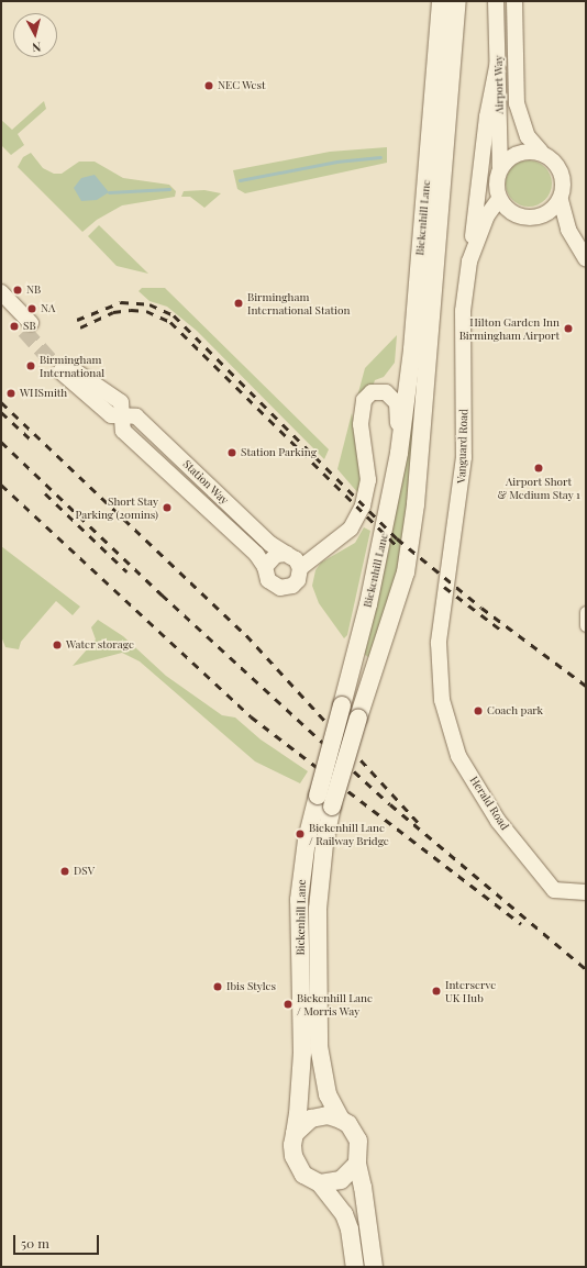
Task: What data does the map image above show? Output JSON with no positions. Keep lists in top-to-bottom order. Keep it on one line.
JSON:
{"streets":{"main road":["Bickenhill Lane"],"street":["Airport Way","Vanguard Road","Station Way","Herald Road"]},"crossings":[["Airport Way","Vanguard Road"],["Vanguard Road","Herald Road"]],"places":["NEC West","NB","Birmingham International Station","NA","SB","Hilton Garden Inn Birmingham Airport","Birmingham International","WHSmith","Station Parking","Airport Short & Medium Stay 1","Short Stay Parking (20mins)","Water storage","Coach park","Bickenhill Lane / Railway Bridge","DSV","Ibis Styles","Interserve UK Hub","Bickenhill Lane / Morris Way"],"scale_bar":"50 m","north":"bottom"}
